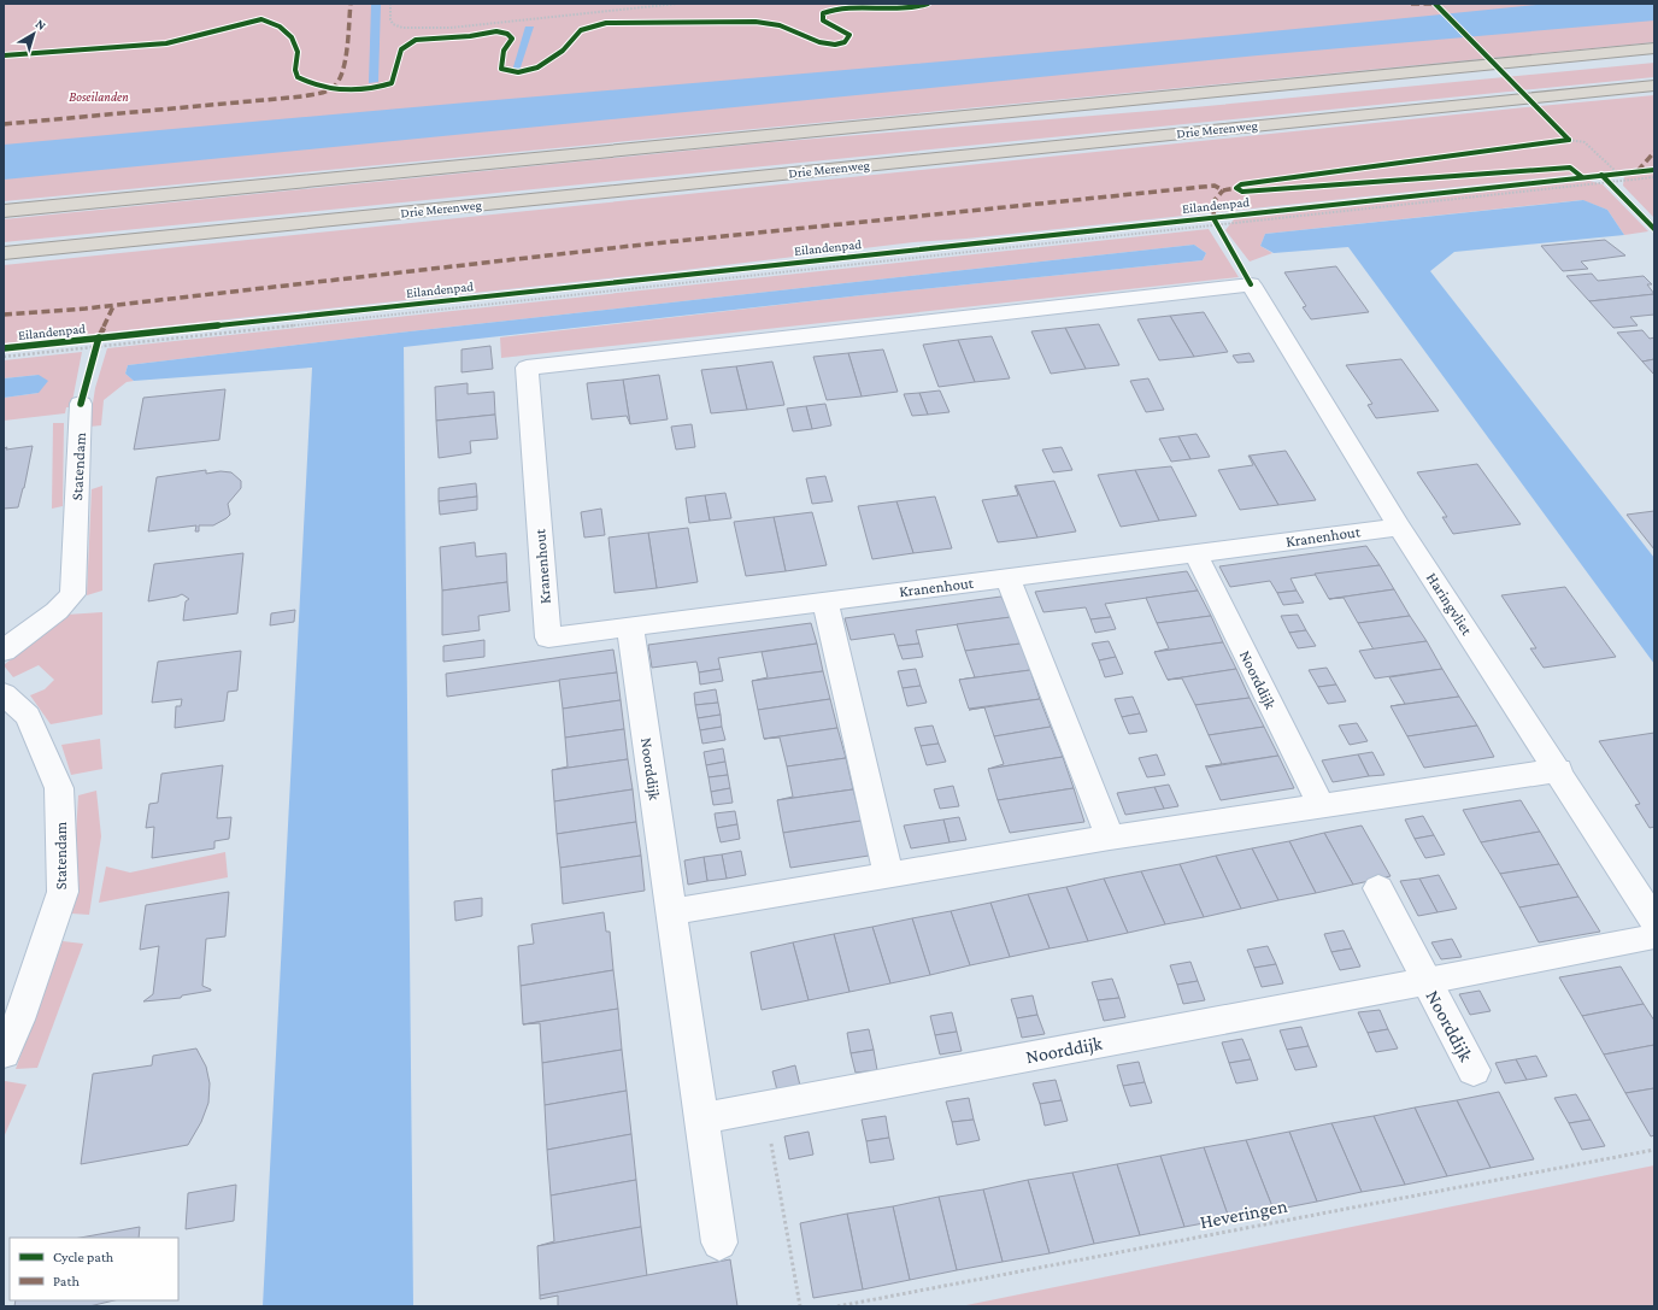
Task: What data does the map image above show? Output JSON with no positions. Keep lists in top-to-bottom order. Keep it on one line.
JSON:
{"streets":{"highway":["Drie Merenweg"],"street":["Statendam","Kranenhout","Haringvliet","Noorddijk"],"path":["Heveringen"],"cycle path":["Eilandenpad"]},"crossings":[["Kranenhout","Haringvliet"],["Kranenhout","Noorddijk"]],"parks":["Boseilanden"],"legend":["Cycle path","Path"],"north":"top right"}
